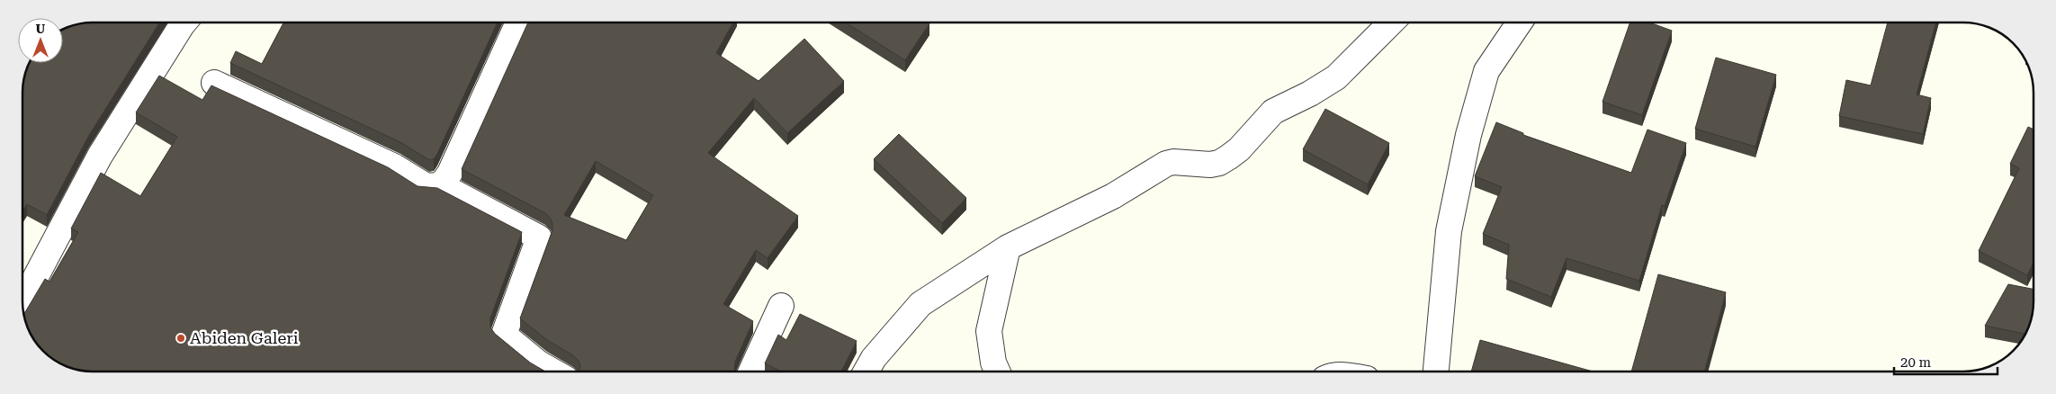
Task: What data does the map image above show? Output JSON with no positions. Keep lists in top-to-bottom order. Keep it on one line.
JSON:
{"places":["Abiden Galeri"],"scale_bar":"20 m","north":"top"}
